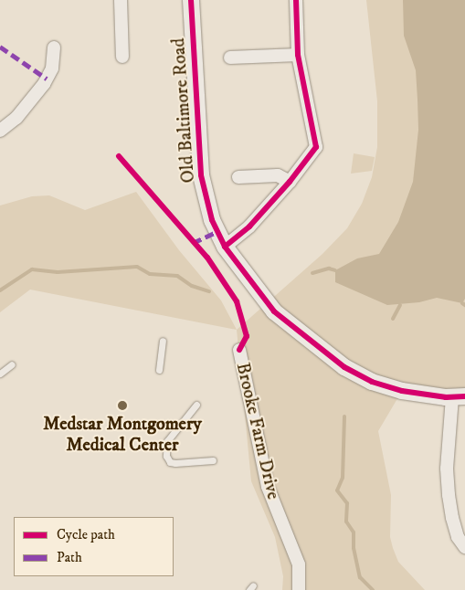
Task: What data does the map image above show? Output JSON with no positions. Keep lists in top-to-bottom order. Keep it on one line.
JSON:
{"streets":{"street":["Old Baltimore Road","Brooke Farm Drive"]},"places":["Medstar Montgomery Medical Center"],"legend":["Cycle path","Path"]}
